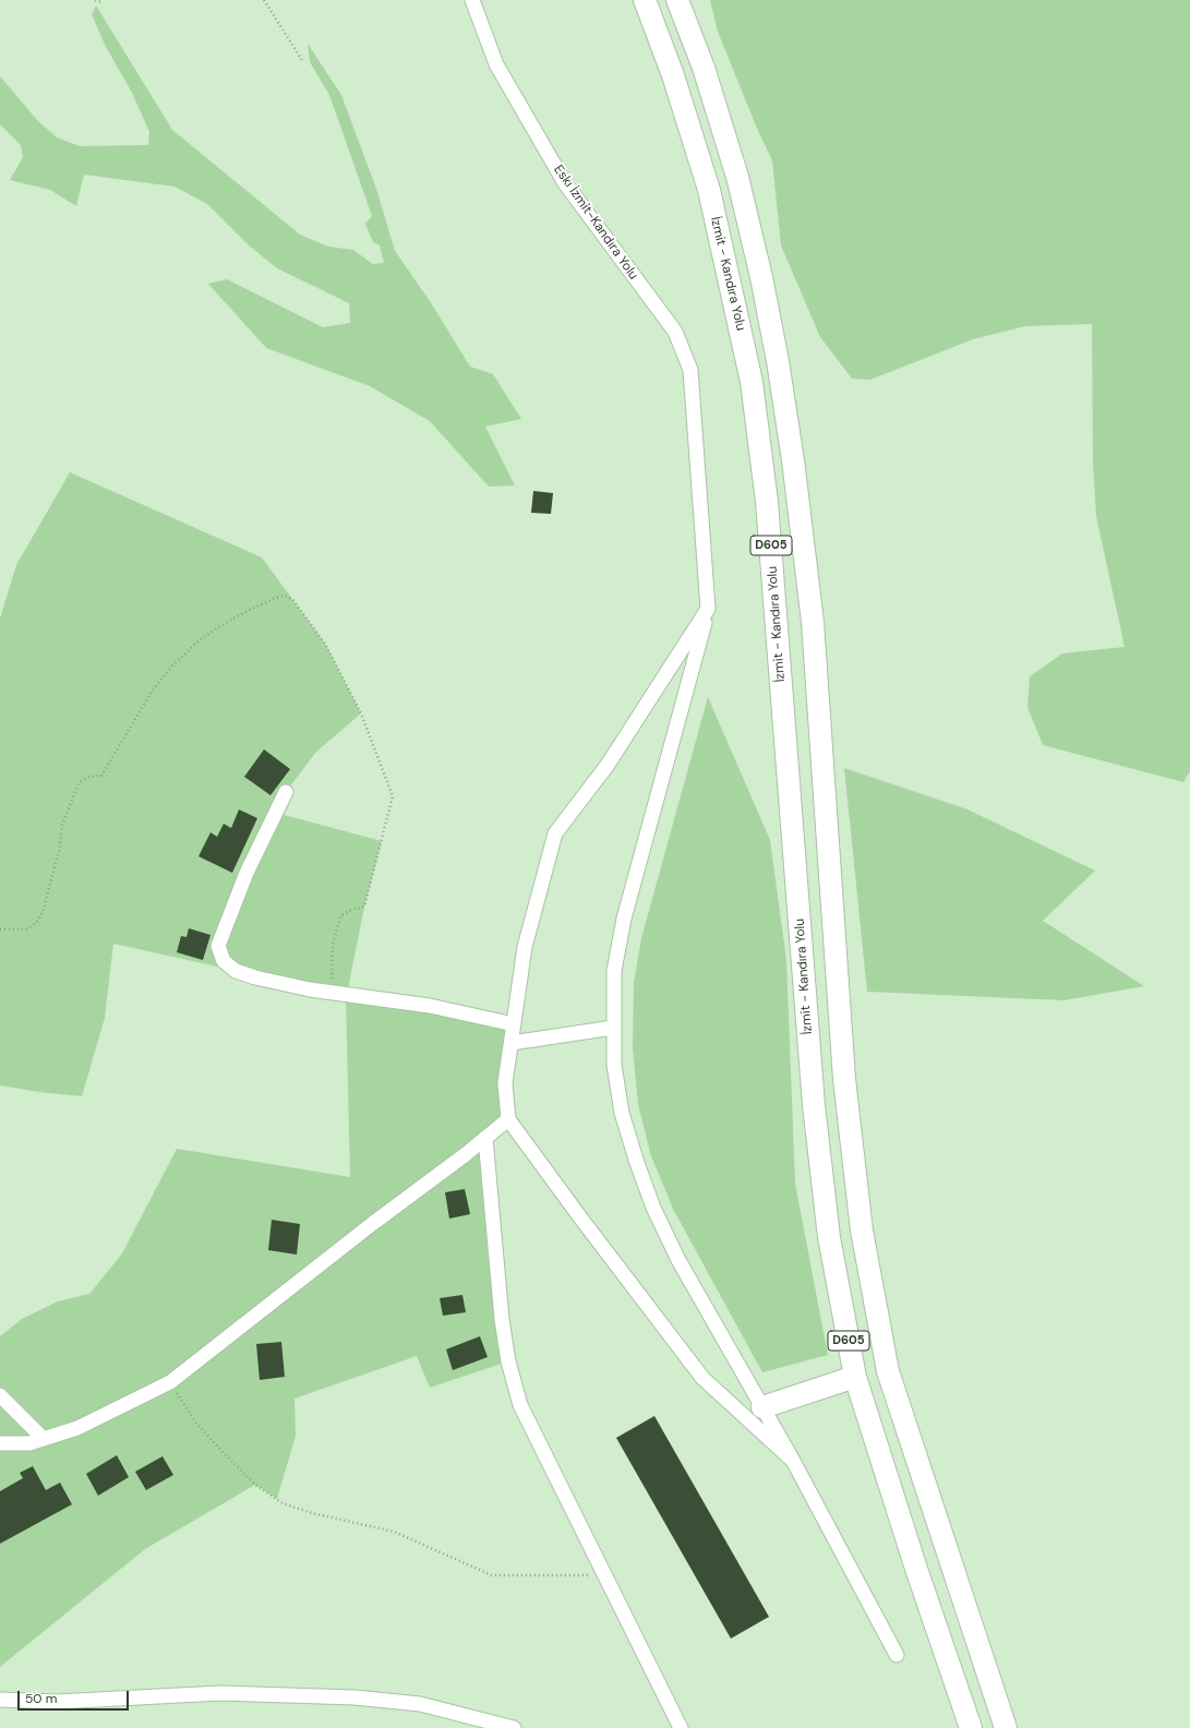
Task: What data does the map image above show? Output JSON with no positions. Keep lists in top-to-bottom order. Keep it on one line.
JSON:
{"streets":{"highway":["İzmit - Kandıra Yolu","D605"],"street":["Eskı İzmit-Kandıra Yolu"]},"crossings":[["İzmit - Kandıra Yolu","D605"]],"scale_bar":"50 m"}
